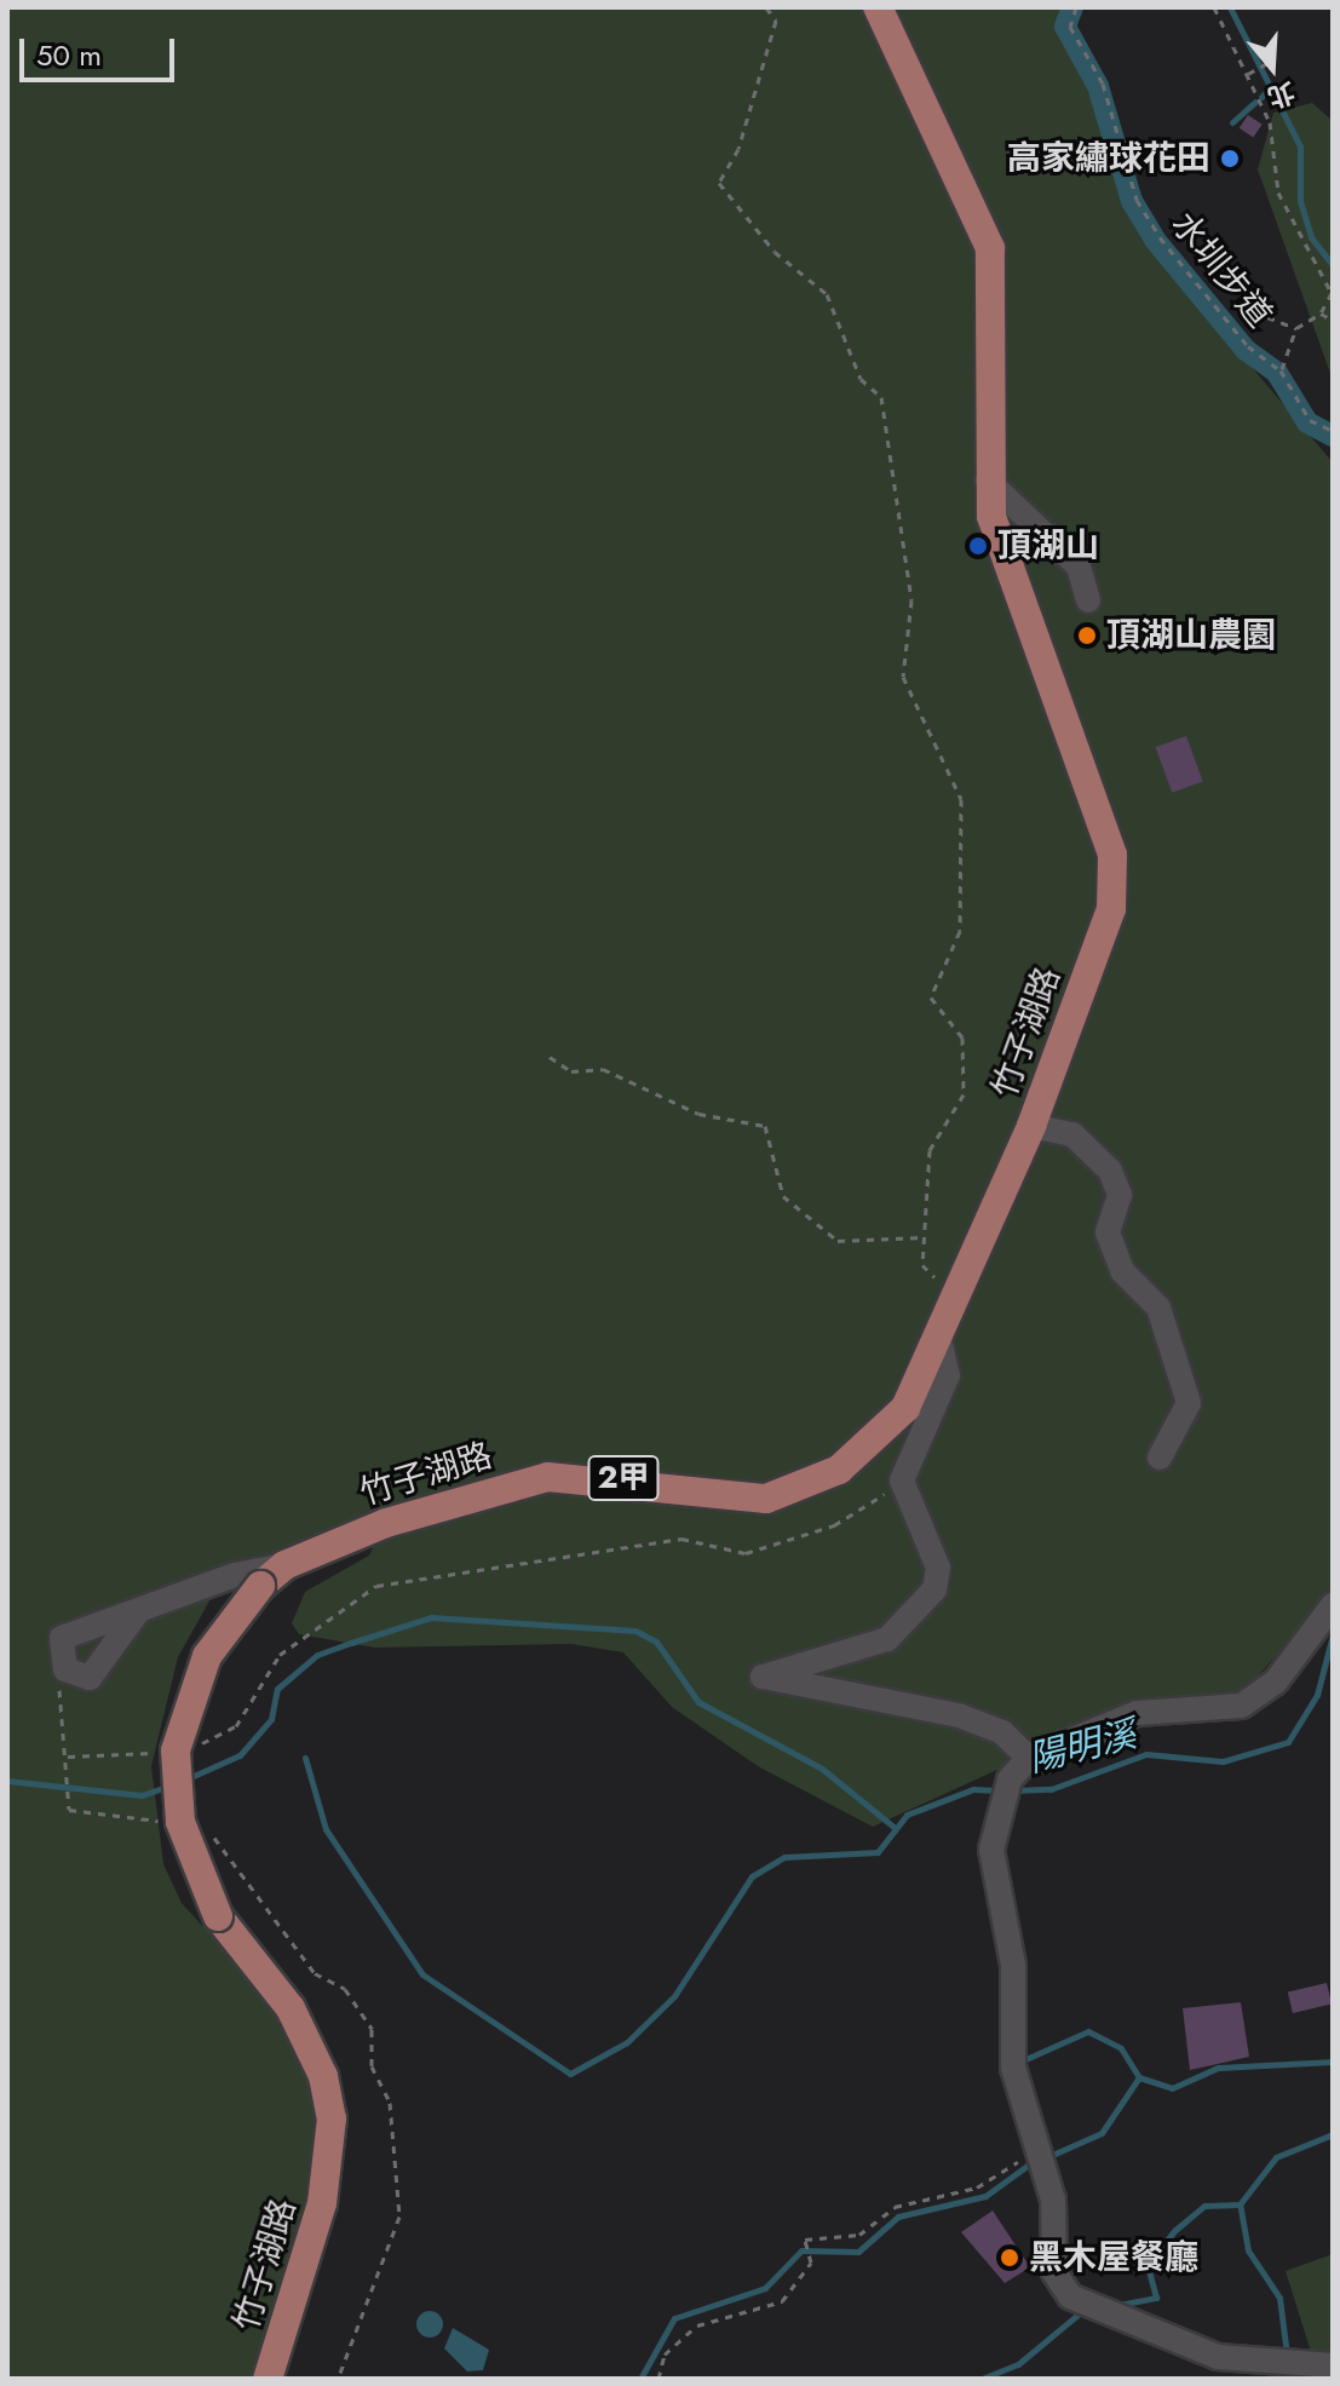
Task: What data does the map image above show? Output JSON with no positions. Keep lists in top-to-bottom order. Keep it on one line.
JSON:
{"streets":{"main road":["竹子湖路","2甲"],"path":["水圳步道"]},"water":["陽明溪"],"places":["高家繡球花田","頂湖山","頂湖山農園","黑木屋餐廳"],"scale_bar":"50 m","north":"bottom"}
